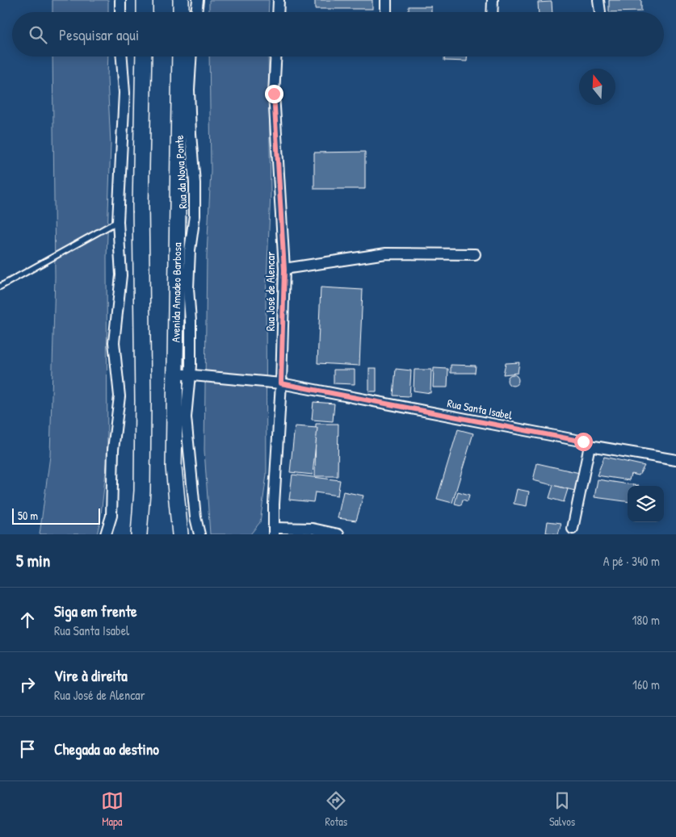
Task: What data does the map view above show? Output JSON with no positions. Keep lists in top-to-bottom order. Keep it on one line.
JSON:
{"streets":{"main road":["Avenida Amadeo Barbosa"],"street":["Rua da Nova Ponte","Rua José de Alencar","Rua Santa Isabel"]},"crossings":[["Rua da Nova Ponte","Avenida Amadeo Barbosa"],["Rua da Nova Ponte","Rua Santa Isabel"],["Rua José de Alencar","Rua Santa Isabel"],["Avenida Amadeo Barbosa","Rua Santa Isabel"]],"scale_bar":"50 m","north":"top","page":{"search":"Pesquisar aqui","scale":"50 m","heading":["5 min","A pé · 340 m"],"list":[["Siga em frente","Rua Santa Isabel","180 m"],["Vire à direita","Rua José de Alencar","160 m"],"Chegada ao destino"],"nav":["Mapa","Rotas","Salvos"]}}
